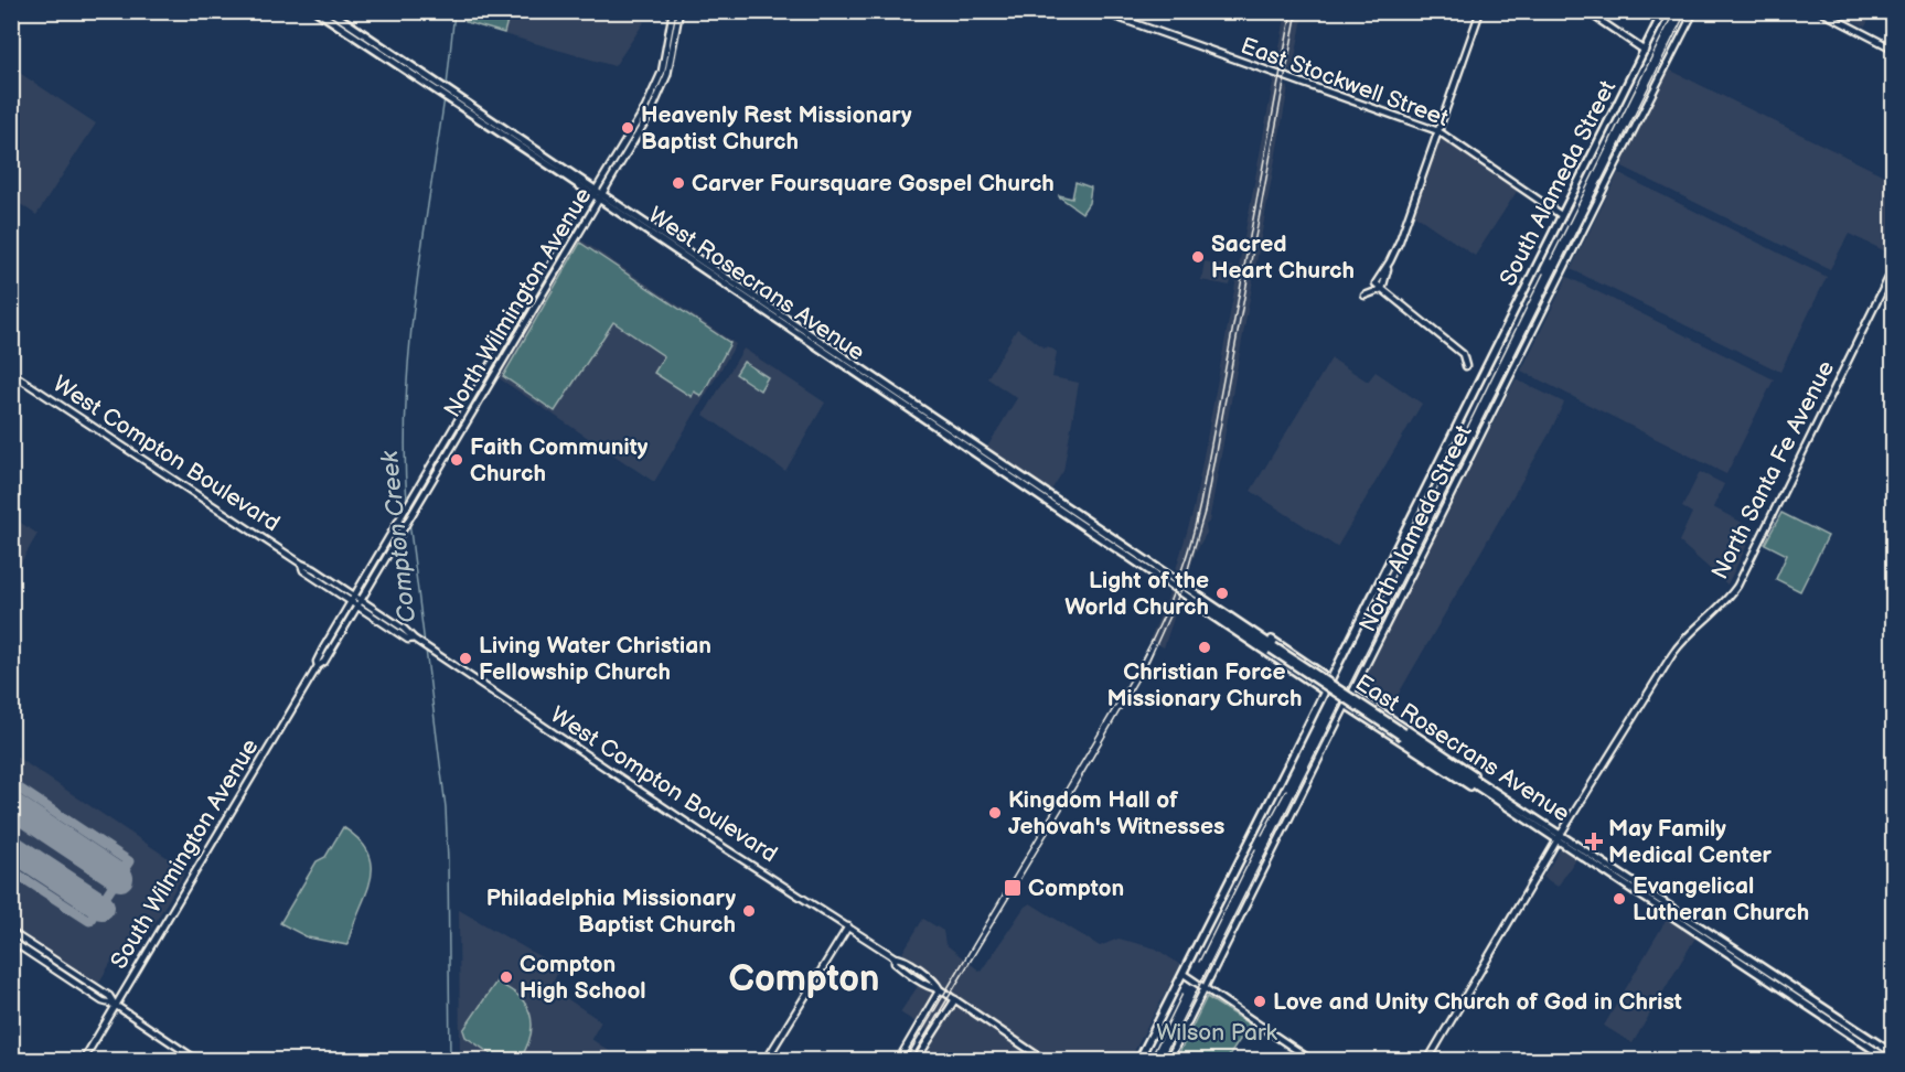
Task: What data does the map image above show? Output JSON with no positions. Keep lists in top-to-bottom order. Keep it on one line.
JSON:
{"streets":{"main road":["East Stockwell Street","South Alameda Street","West Rosecrans Avenue","North Wilmington Avenue","West Compton Boulevard","North Santa Fe Avenue","North Alameda Street","East Rosecrans Avenue","South Wilmington Avenue"]},"crossings":[["East Stockwell Street","South Alameda Street"],["South Alameda Street","North Alameda Street"],["West Rosecrans Avenue","North Wilmington Avenue"],["West Rosecrans Avenue","East Rosecrans Avenue"],["North Wilmington Avenue","West Compton Boulevard"],["North Wilmington Avenue","South Wilmington Avenue"],["West Compton Boulevard","South Wilmington Avenue"],["North Santa Fe Avenue","East Rosecrans Avenue"]],"districts":["Compton"],"water":["Compton Creek"],"parks":["Wilson Park"],"places":{"other":["Heavenly Rest Missionary Baptist Church","Carver Foursquare Gospel Church","Sacred Heart Church","Faith Community Church","Light of the World Church","Christian Force Missionary Church","Living Water Christian Fellowship Church","Kingdom Hall of Jehovah's Witnesses","Evangelical Lutheran Church","Philadelphia Missionary Baptist Church","Compton High School","Love and Unity Church of God in Christ"],"health":["May Family Medical Center"],"transit":["Compton"]}}
